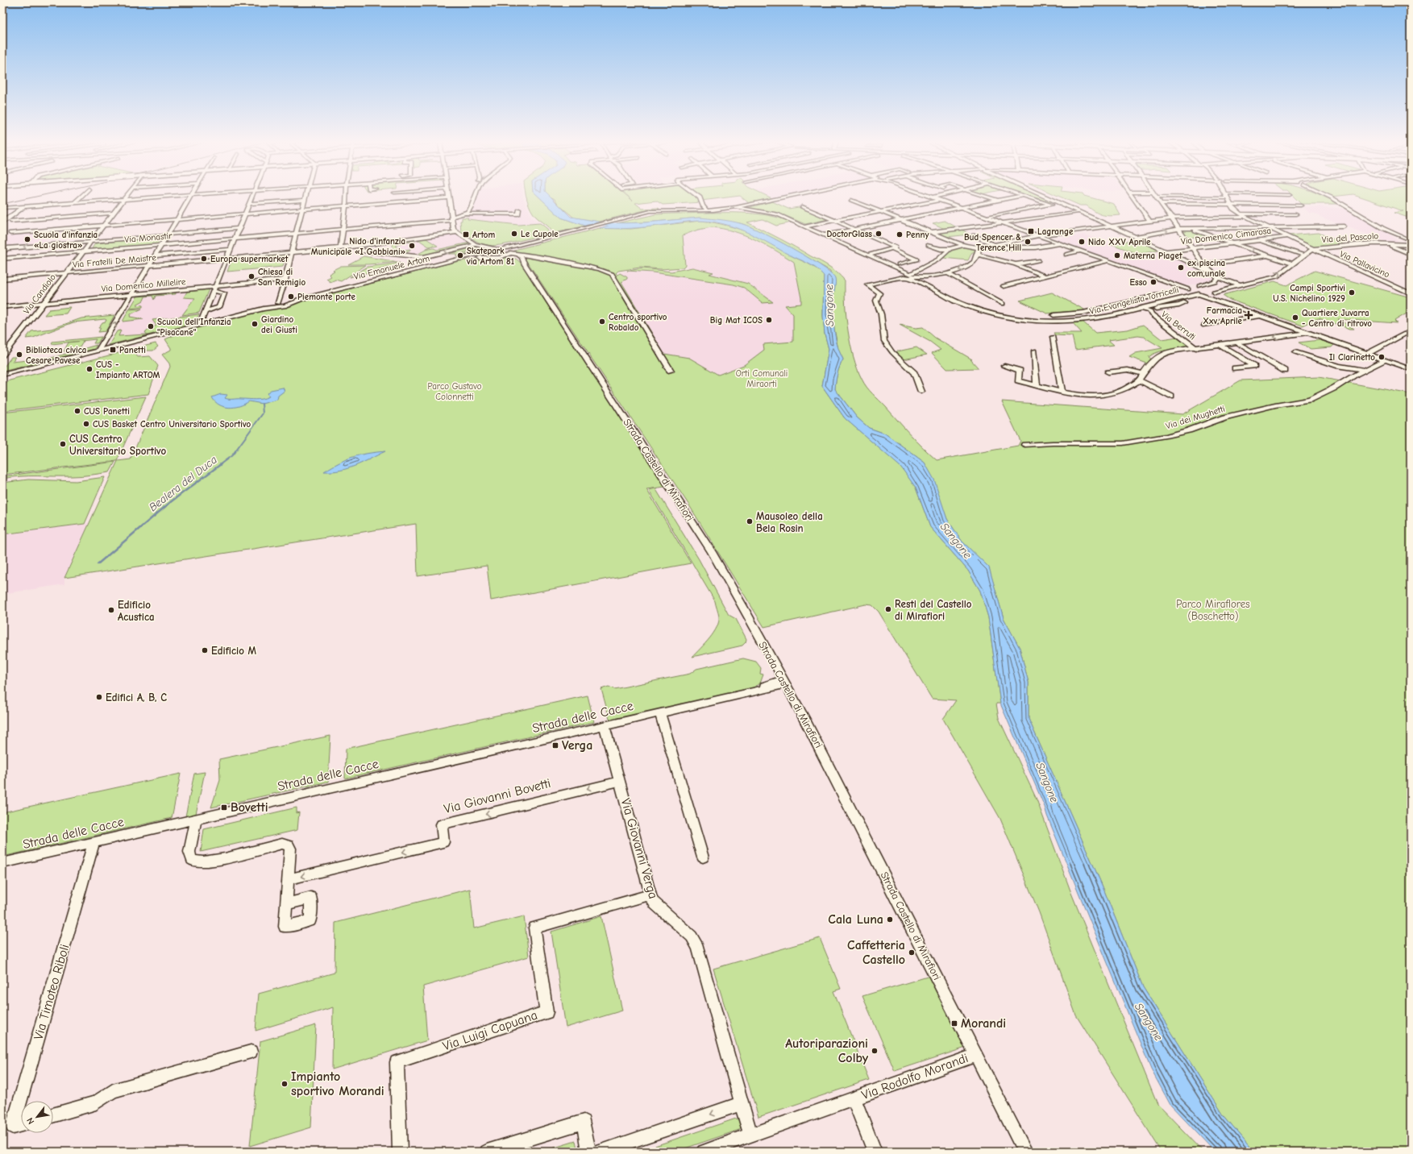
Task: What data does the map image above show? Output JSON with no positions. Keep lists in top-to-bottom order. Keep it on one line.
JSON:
{"streets":{"street":["Via Domenico Cimarosa","Via Monastir","Via del Pascolo","Via Fratelli De Maistre","Via Pallavicino","Via Emanuele Artom","Via Domenico Millelire","Via Candiolo","Via Evangelista Torricelli","Via Berruti","Via dei Mughetti","Strada Castello di Mirafiori","Strada delle Cacce","Via Giovanni Bovetti","Via Giovanni Verga","Via Timoteo Riboli","Via Luigi Capuana","Via Rodolfo Morandi"]},"crossings":[["Via Domenico Cimarosa","Via Pallavicino"],["Via Monastir","Via Candiolo"],["Via del Pascolo","Via Pallavicino"],["Via del Pascolo","Via Evangelista Torricelli"],["Via Fratelli De Maistre","Via Candiolo"],["Via Pallavicino","Via Evangelista Torricelli"],["Via Domenico Millelire","Via Candiolo"],["Via Evangelista Torricelli","Via Berruti"],["Strada Castello di Mirafiori","Strada delle Cacce"],["Strada Castello di Mirafiori","Via Rodolfo Morandi"],["Strada delle Cacce","Via Giovanni Verga"],["Strada delle Cacce","Via Timoteo Riboli"],["Via Giovanni Bovetti","Via Giovanni Verga"],["Via Giovanni Verga","Via Luigi Capuana"]],"one_way":["Via Giovanni Bovetti"],"water":["Sangone","Bealera del Duca"],"parks":["Orti Comunali Miraorti","Parco Gustavo Colonnetti","Parco Miraflores (Boschetto)"],"places":{"transit":["Lagrange","Artom","Panetti","Verga","Bovetti","Morandi"],"other":["Le Cupole","DoctorGlass","Penny","Scuola d'infanzia «La giostra»","Bud Spencer & Terence Hill","Nido XXV Aprile","Nido d'infanzia Municipale «I Gabbiani»","Skatepark via Artom 81","Materna Piaget","Europa supermarket","ex piscina com,unale","Chiesa di San Remigio","Esso","Campi Sportivi U.S. Nichelino 1929","Piemonte porte","Quartiere Juvarra - Centro di ritrovo","Big Mat ICOS","Centro sportivo Robaldo","Giardino dei Giusti","Scuola dell'Infanzia \"Pisacane\"","Biblioteca civica Cesare Pavese","Il Clarinetto","CUS - Impianto ARTOM","CUS Panetti","CUS Basket Centro Universitario Sportivo","CUS Centro Universitario Sportivo","Mausoleo della Bela Rosin","Resti del Castello di Mirafiori","Edificio Acustica","Edificio M","Edifici A, B, C","Cala Luna","Caffetteria Castello","Autoriparazioni Colby","Impianto sportivo Morandi"],"health":["Farmacia Xxv Aprile"]},"north":"bottom left"}
